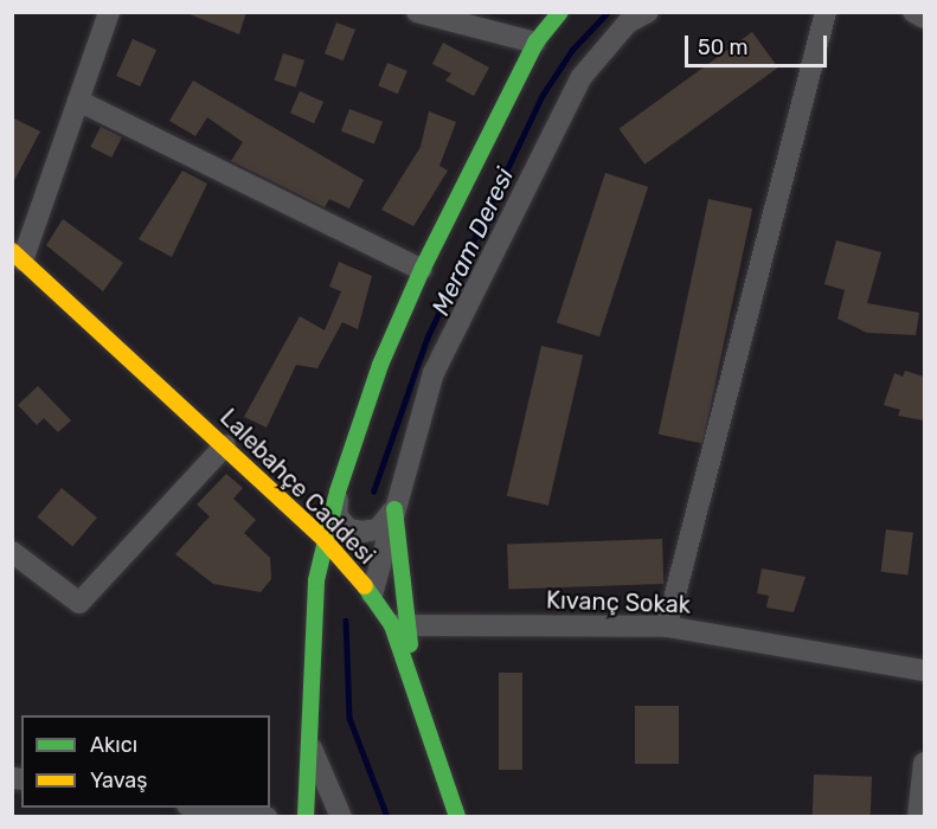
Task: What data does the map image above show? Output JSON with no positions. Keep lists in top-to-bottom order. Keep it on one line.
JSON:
{"streets":{"street":["Lalebahçe Caddesi","Kıvanç Sokak"]},"crossings":[["Lalebahçe Caddesi","Kıvanç Sokak"]],"water":["Meram Deresi"],"legend":["Akıcı","Yavaş"],"scale_bar":"50 m"}
